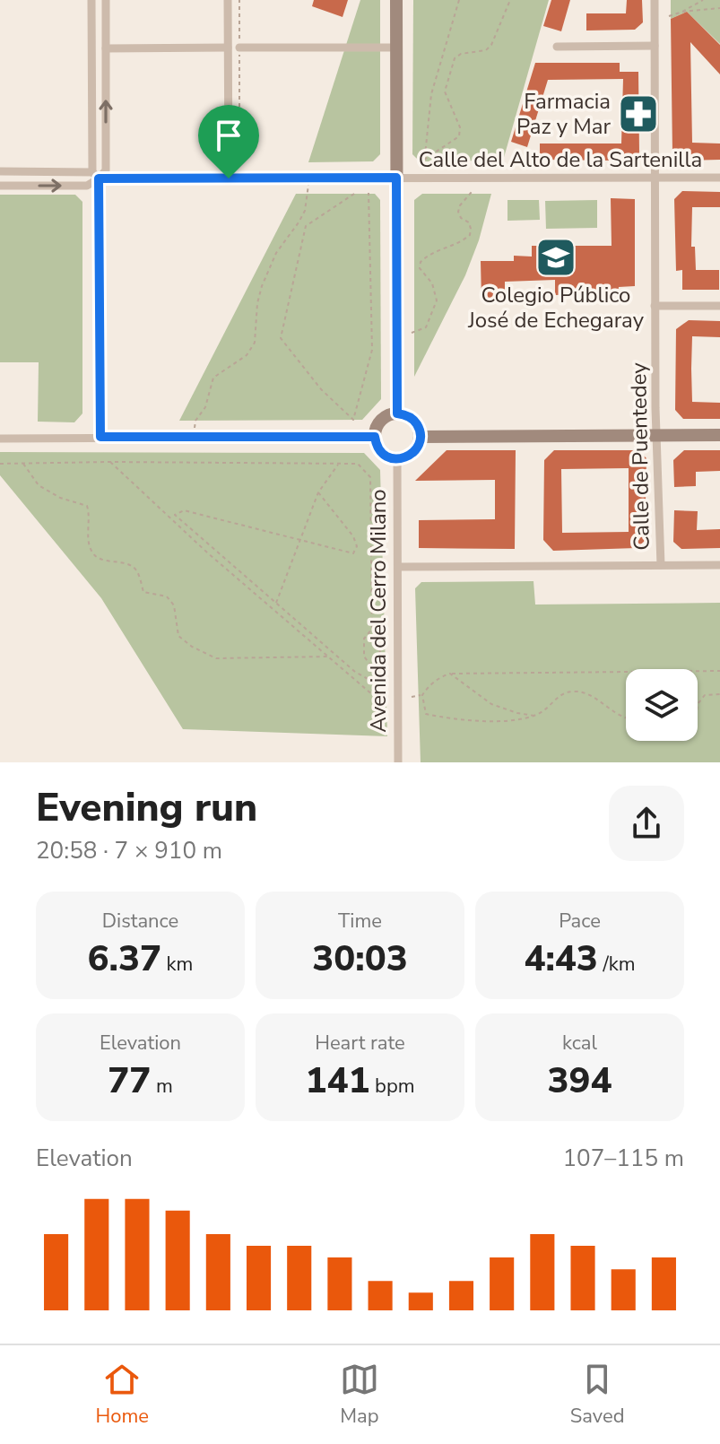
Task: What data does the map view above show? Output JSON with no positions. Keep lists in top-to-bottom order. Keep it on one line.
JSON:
{"streets":{"street":["Calle del Alto de la Sartenilla","Calle de Puentedey","Avenida del Cerro Milano"]},"crossings":[["Calle del Alto de la Sartenilla","Calle de Puentedey"]],"places":{"pharmacy":["Farmacia Paz y Mar"],"school or university":["Colegio Público José de Echegaray"]},"page":{"heading":["Evening run","20:58 · 7 × 910 m"],"stats":[["Distance","6.37 km"],["Time","30:03"],["Pace","4:43 /km"],["Elevation","77 m"],["Heart rate","141 bpm"],["kcal","394"]],"chart":["Elevation","107–115 m"],"tabs":["Home","Map","Saved"]}}
